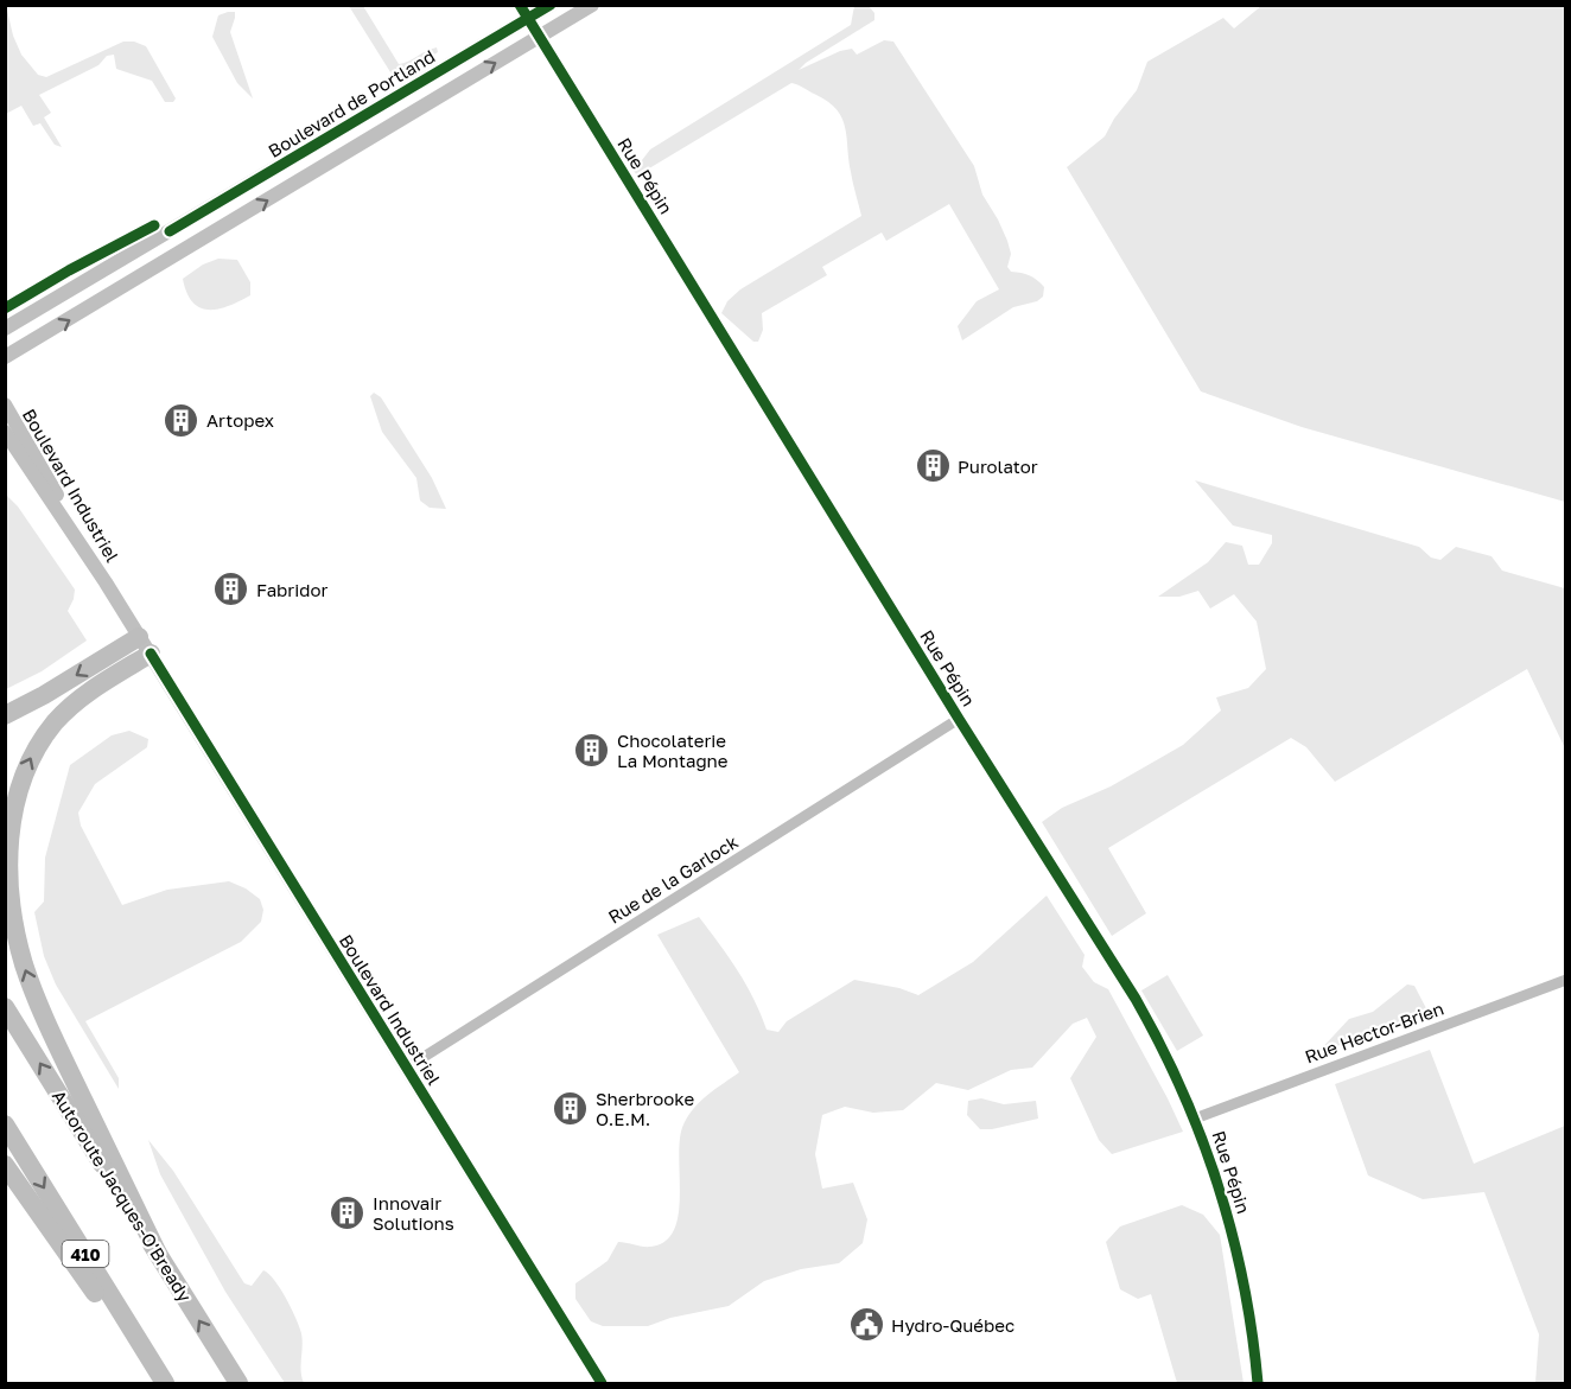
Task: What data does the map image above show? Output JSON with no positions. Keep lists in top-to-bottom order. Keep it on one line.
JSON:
{"streets":{"highway":["Autoroute Jacques-O'Bready","410"],"main road":["Boulevard de Portland","Boulevard Industriel"],"street":["Rue Pépin","Rue de la Garlock","Rue Hector-Brien"]},"crossings":[["Boulevard de Portland","Rue Pépin"],["Rue Pépin","Rue de la Garlock"],["Rue Pépin","Rue Hector-Brien"],["Boulevard Industriel","Rue de la Garlock"]],"places":{"building":["Artopex","Purolator","Fabridor","Chocolaterie La Montagne","Sherbrooke O.E.M.","Innovair Solutions"],"public building":["Hydro-Québec"]}}
